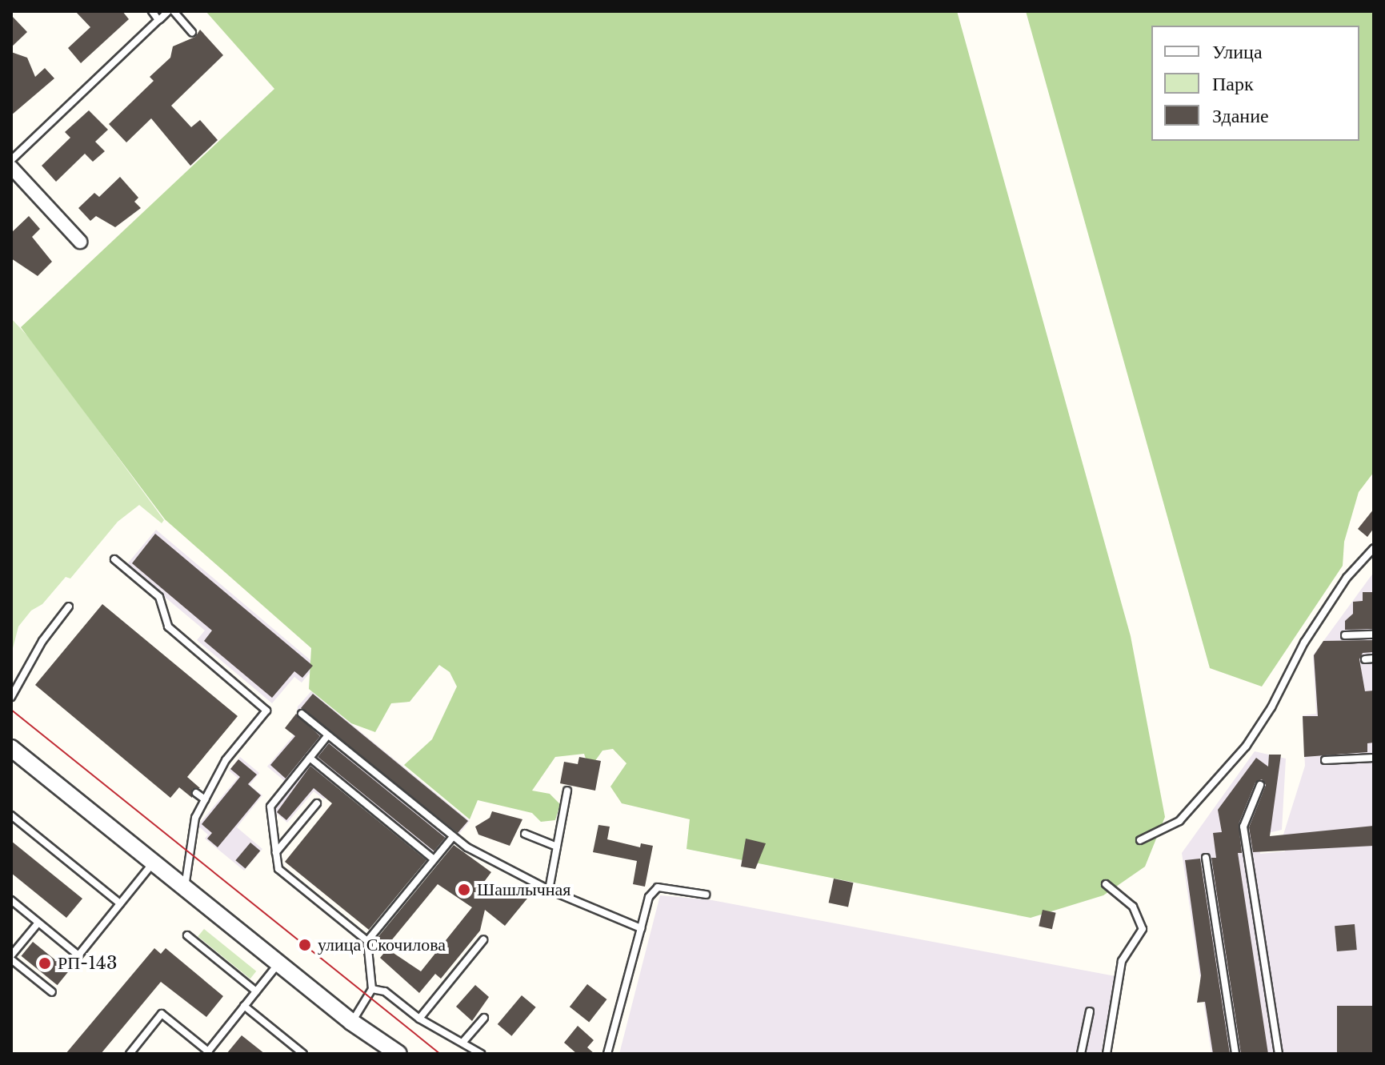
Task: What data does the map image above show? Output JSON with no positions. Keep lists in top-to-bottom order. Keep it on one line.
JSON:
{"places":["Шашлычная","улица Скочилова","РП-143"],"legend":["Улица","Парк","Здание"]}
